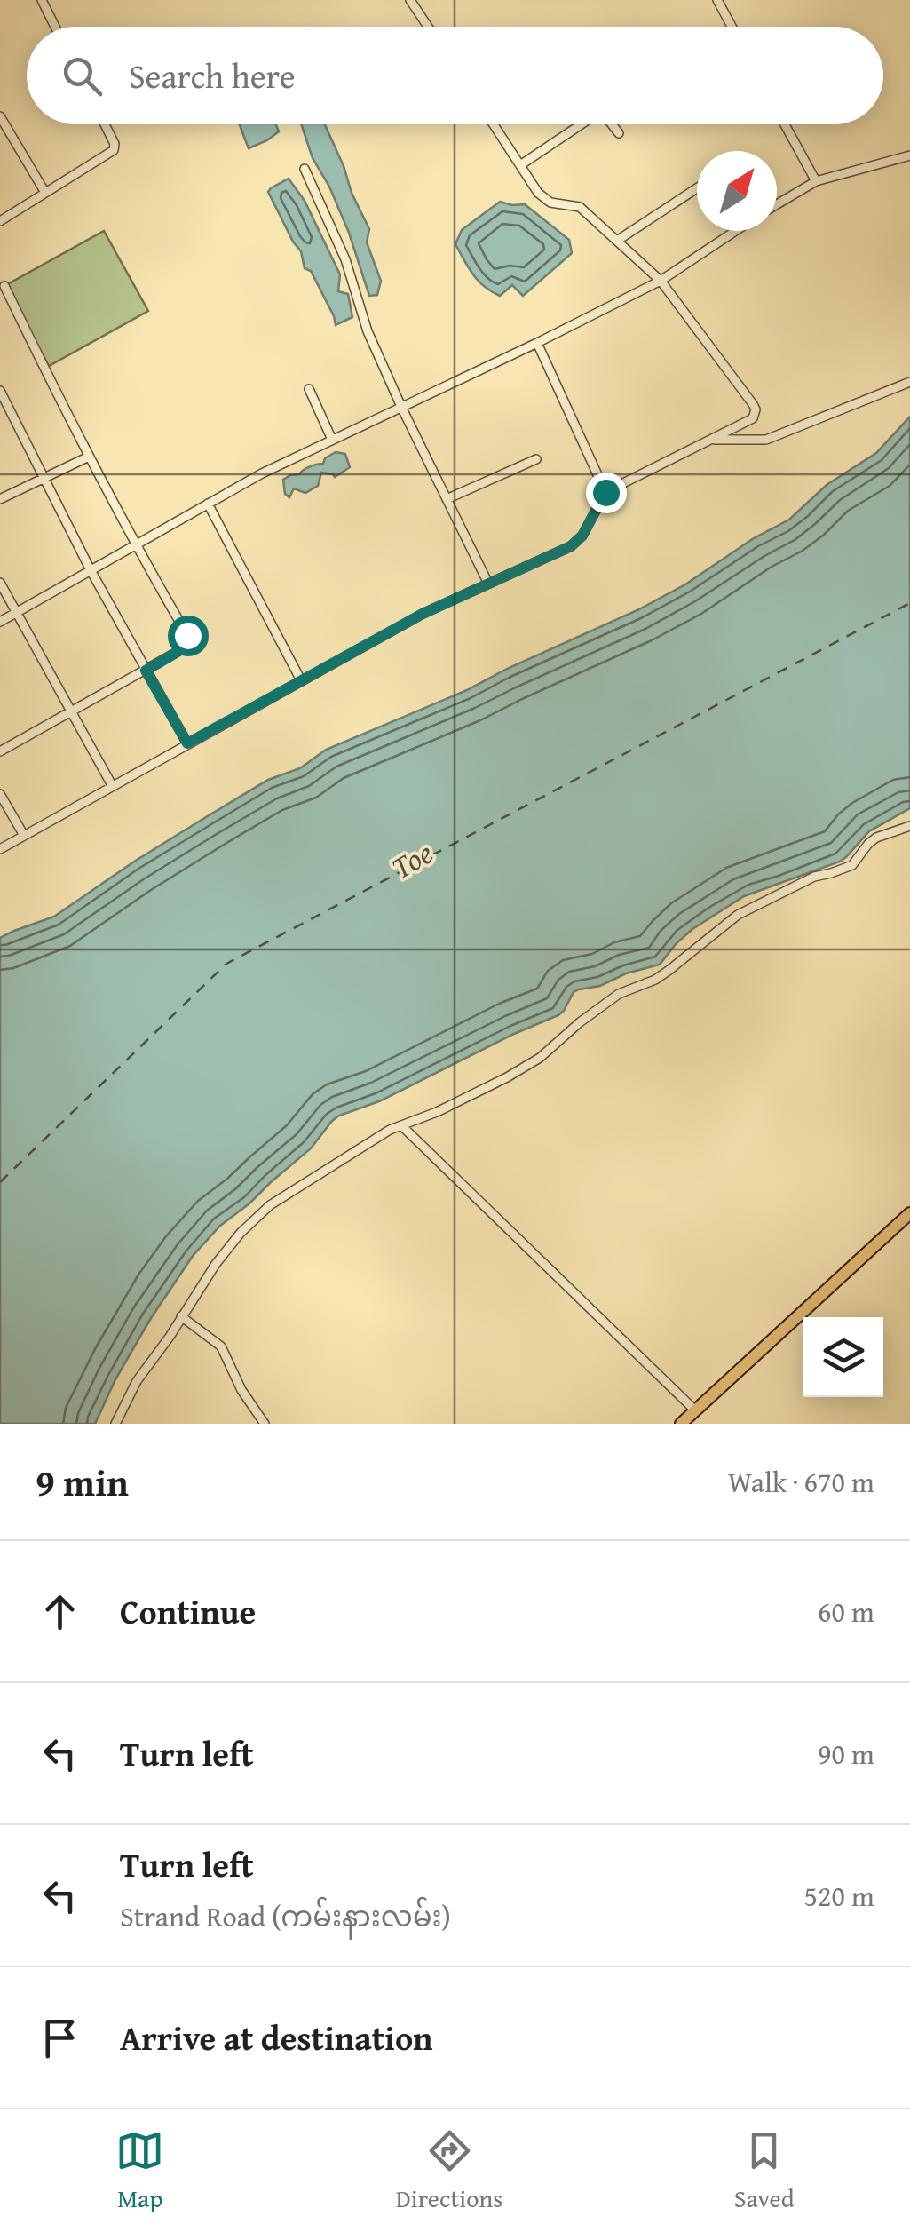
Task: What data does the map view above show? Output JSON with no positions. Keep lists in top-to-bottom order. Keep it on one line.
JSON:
{"water":["Toe"],"north":"top right","page":{"search":"Search here","heading":["9 min","Walk · 670 m"],"list":[["Continue","60 m"],["Turn left","90 m"],["Turn left","Strand Road (ကမ်းနားလမ်း)","520 m"],"Arrive at destination"],"nav":["Map","Directions","Saved"]}}
